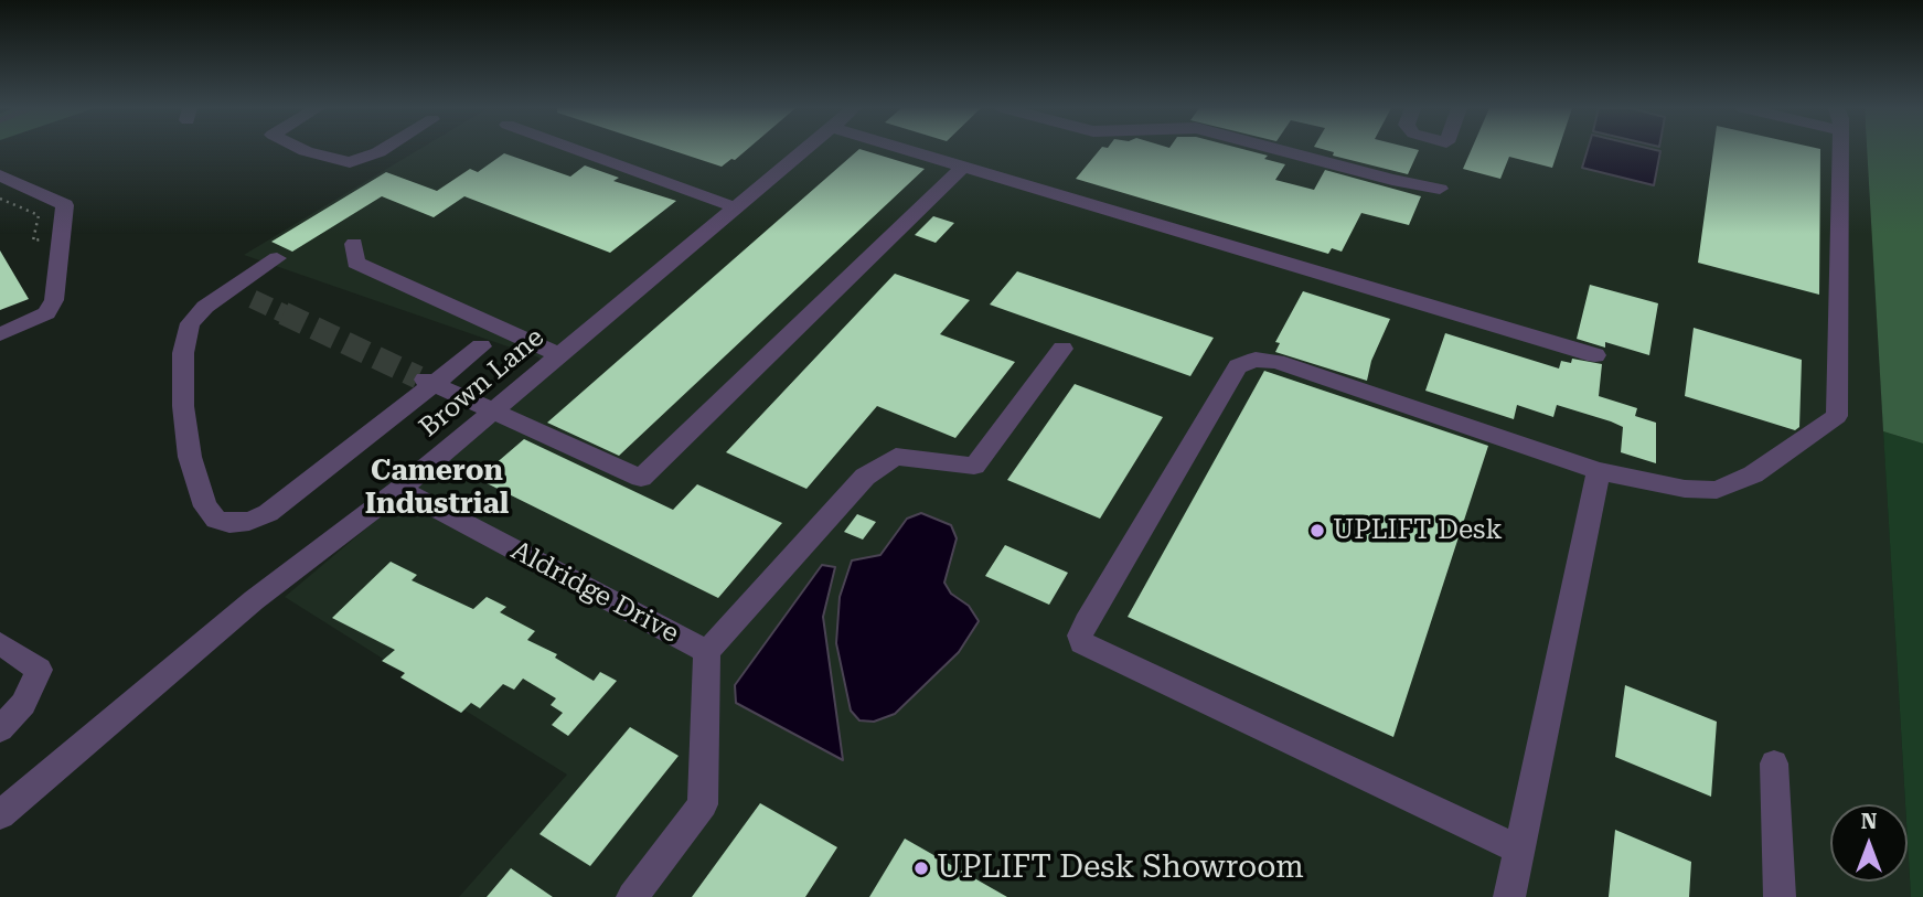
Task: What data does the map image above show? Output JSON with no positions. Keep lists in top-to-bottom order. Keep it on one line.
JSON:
{"streets":{"street":["Brown Lane","Aldridge Drive"]},"crossings":[["Brown Lane","Aldridge Drive"]],"districts":["Cameron Industrial"],"places":["UPLIFT Desk","UPLIFT Desk Showroom"],"north":"top"}
